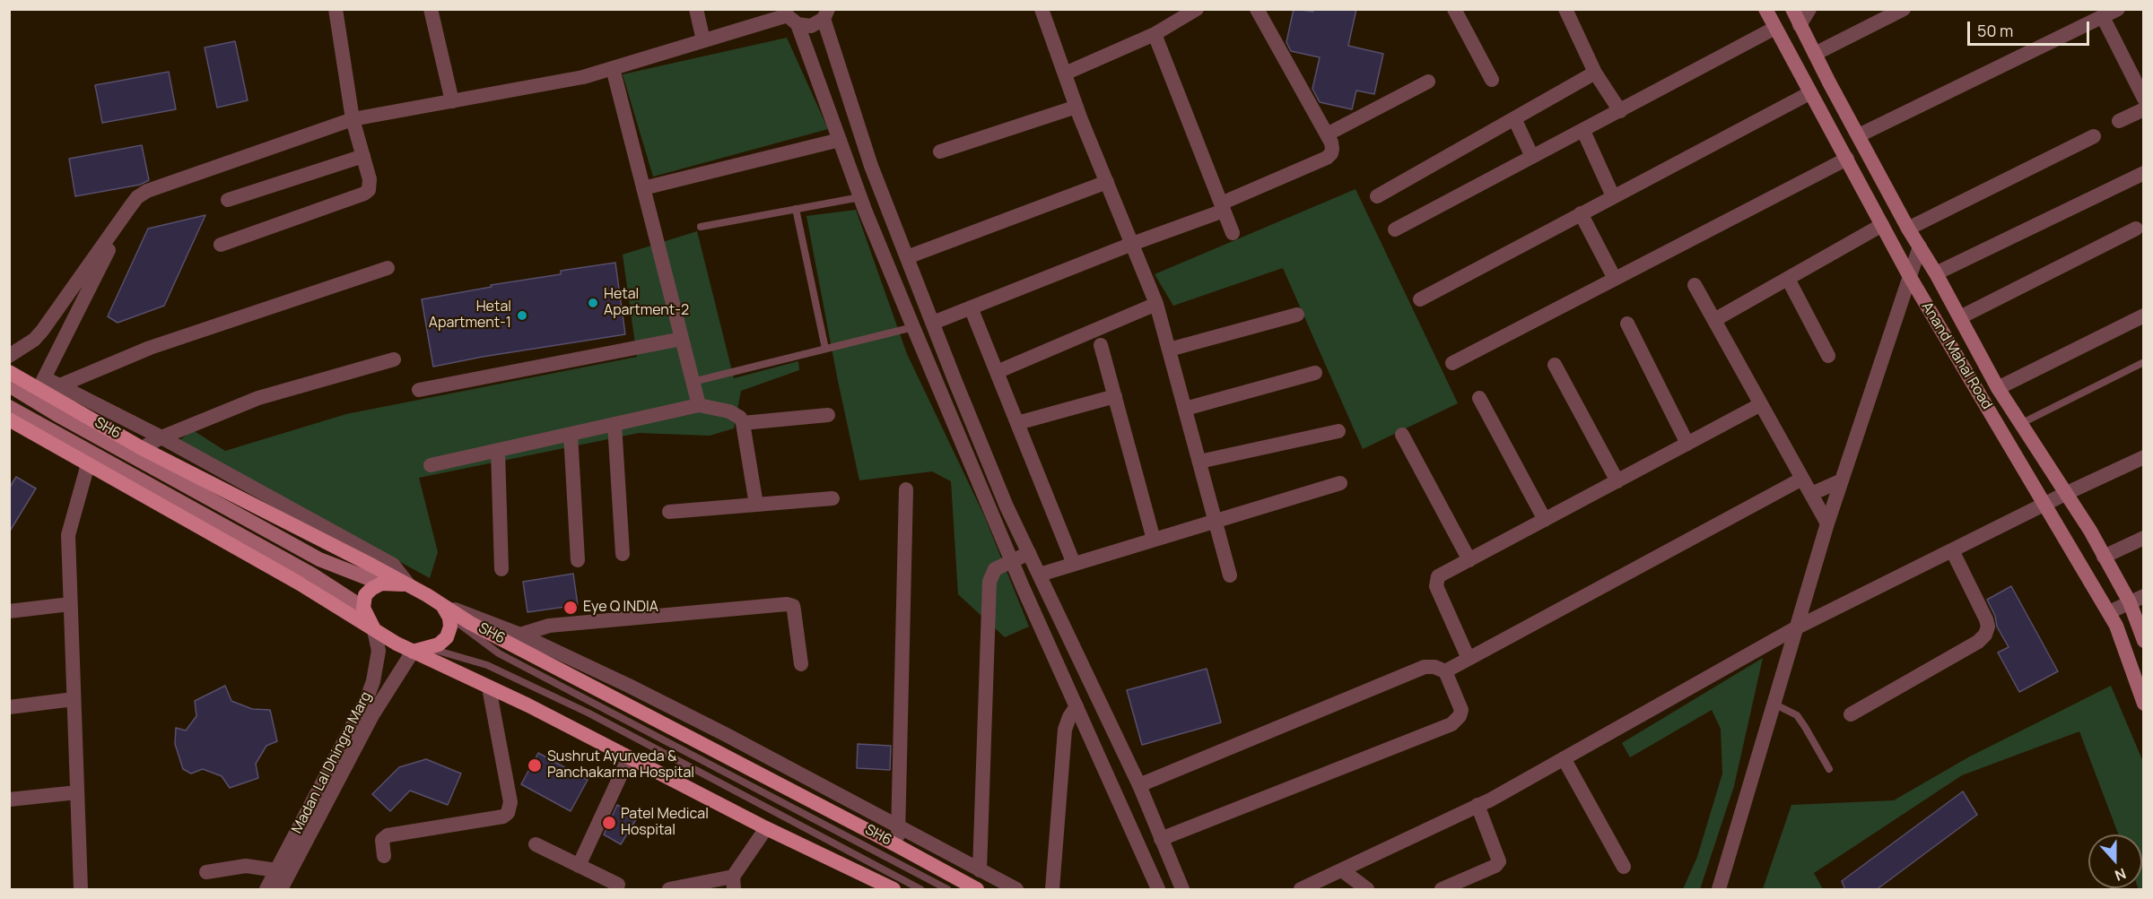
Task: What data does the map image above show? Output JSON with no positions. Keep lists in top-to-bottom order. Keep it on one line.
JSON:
{"streets":{"main road":["Anand Mahal Road","SH6"],"street":["Madan Lal Dhingra Marg"]},"crossings":[["SH6","Madan Lal Dhingra Marg"]],"places":["Hetal Apartment-2","Hetal Apartment-1","Eye Q INDIA","Sushrut Ayurveda & Panchakarma Hospital","Patel Medical Hospital"],"scale_bar":"50 m","north":"bottom"}
